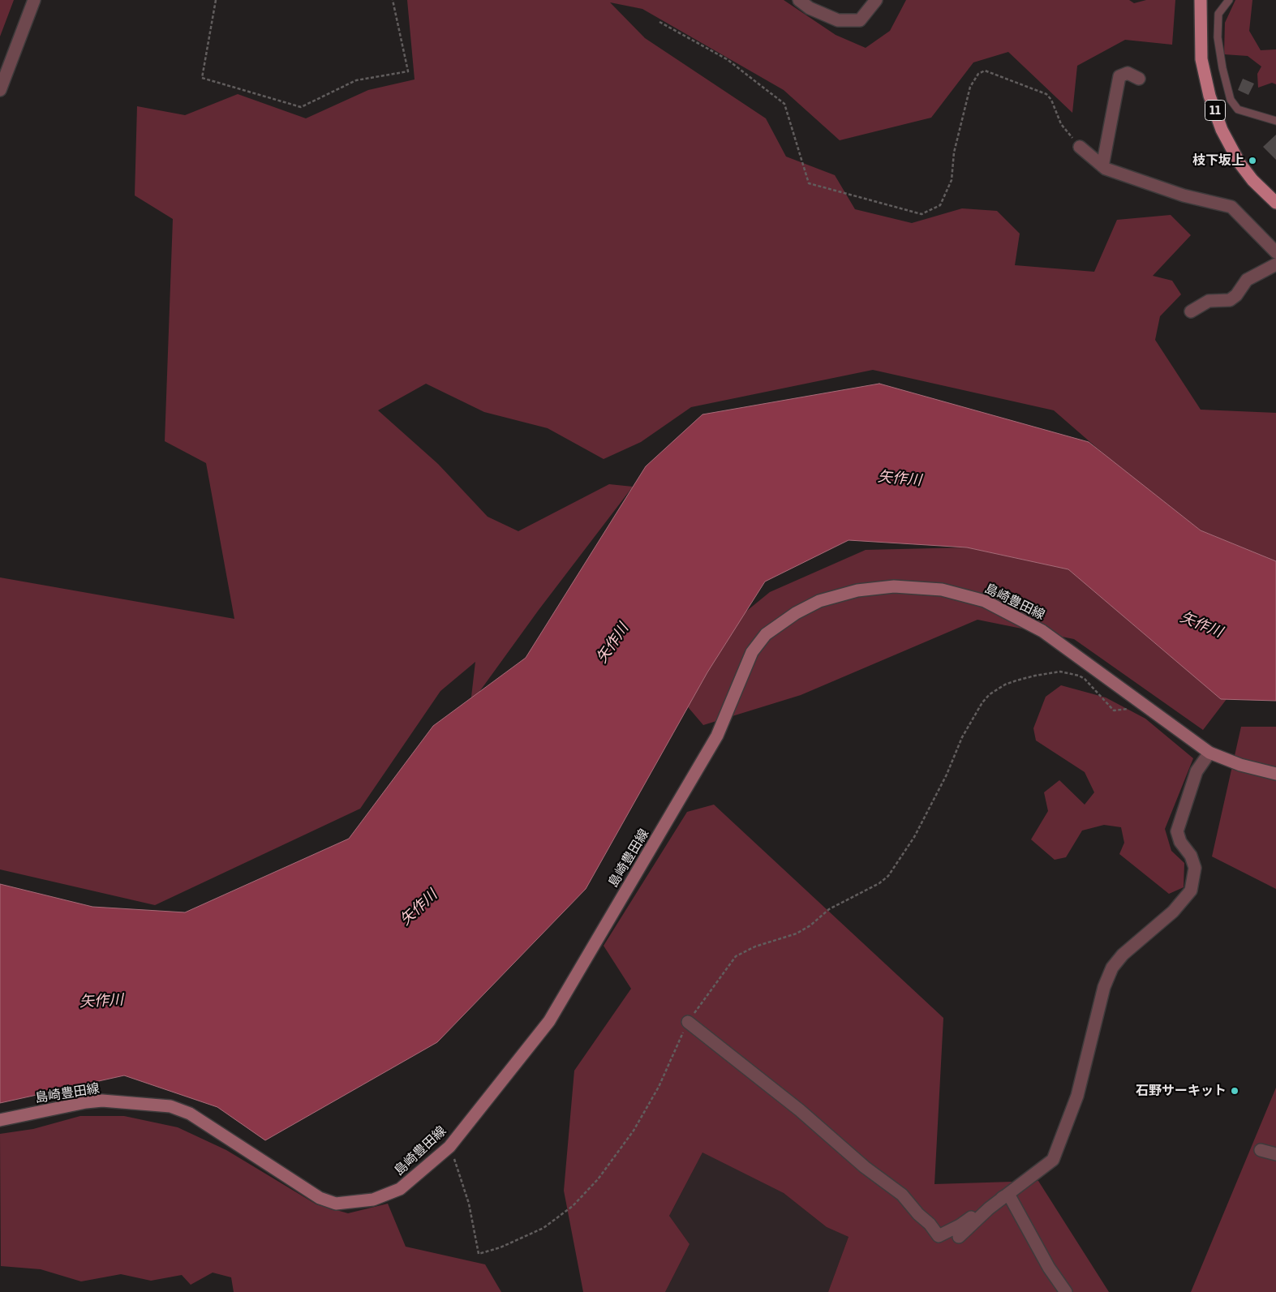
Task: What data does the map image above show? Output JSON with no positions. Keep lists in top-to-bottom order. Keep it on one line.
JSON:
{"streets":{"main road":["11","島崎豊田線"]},"water":["矢作川"],"places":["枝下坂上","石野サーキット"]}
